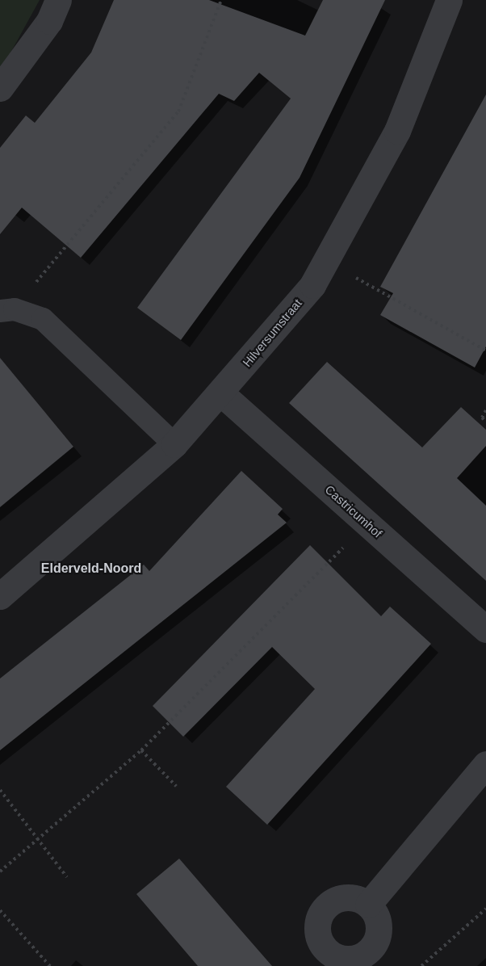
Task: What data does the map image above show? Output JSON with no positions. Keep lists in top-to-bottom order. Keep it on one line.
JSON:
{"streets":{"street":["Hilversumstraat","Castricumhof"]},"crossings":[["Hilversumstraat","Castricumhof"]],"districts":["Elderveld-Noord"]}
